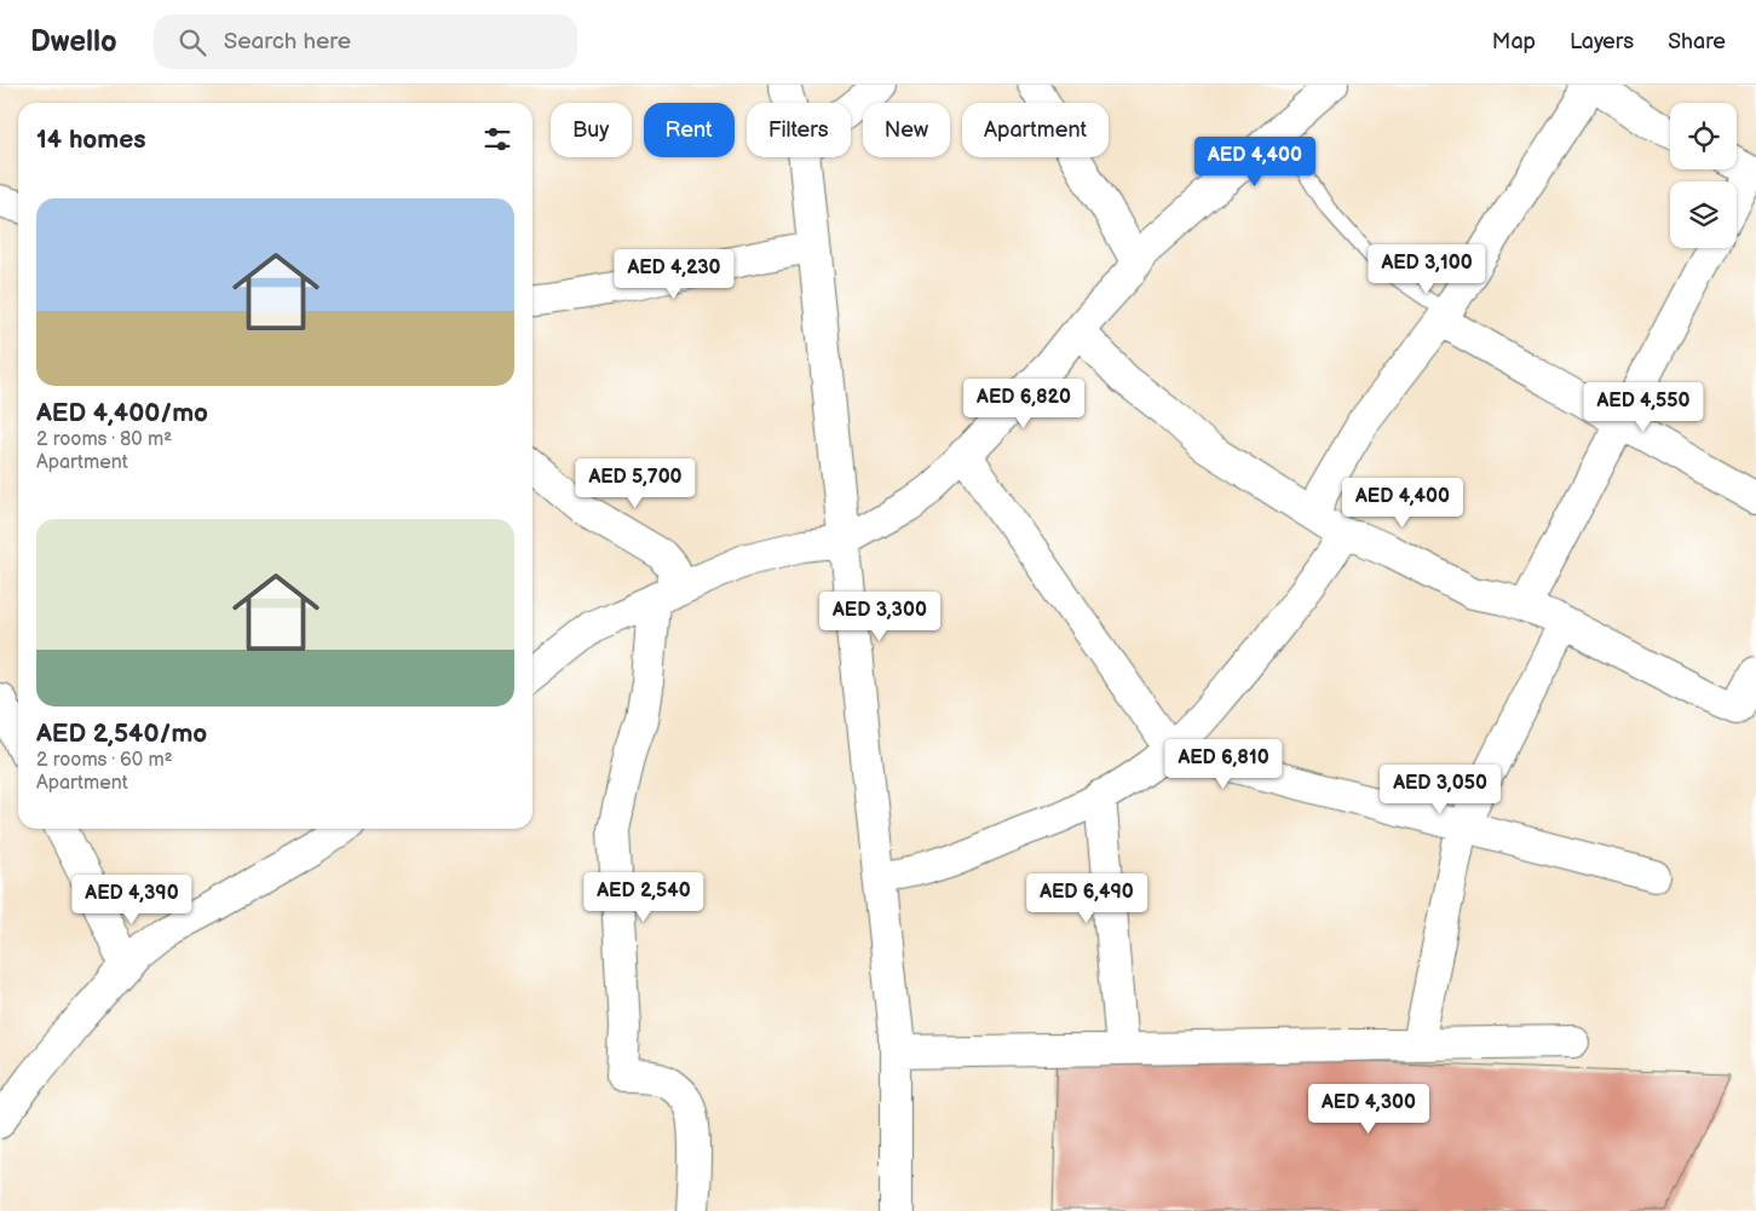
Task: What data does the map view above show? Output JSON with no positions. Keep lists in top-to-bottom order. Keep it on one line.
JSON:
{"page":{"header":"Dwello","search":"Search here","nav":["Map","Layers","Share"],"chip":["Buy","Rent","Filters","New","Apartment"],"heading":"14 homes","price":["AED 4,400","AED 3,100","AED 4,230","AED 6,820","AED 4,550","AED 5,700","AED 4,400","AED 3,300","AED 6,810","AED 3,050","AED 2,540","AED 6,490","AED 4,390","AED 4,300"],"list":[{"name":"AED 4,400/mo","note":"2 rooms · 80 m² · Apartment"},{"name":"AED 2,540/mo","note":"2 rooms · 60 m² · Apartment"}]}}
